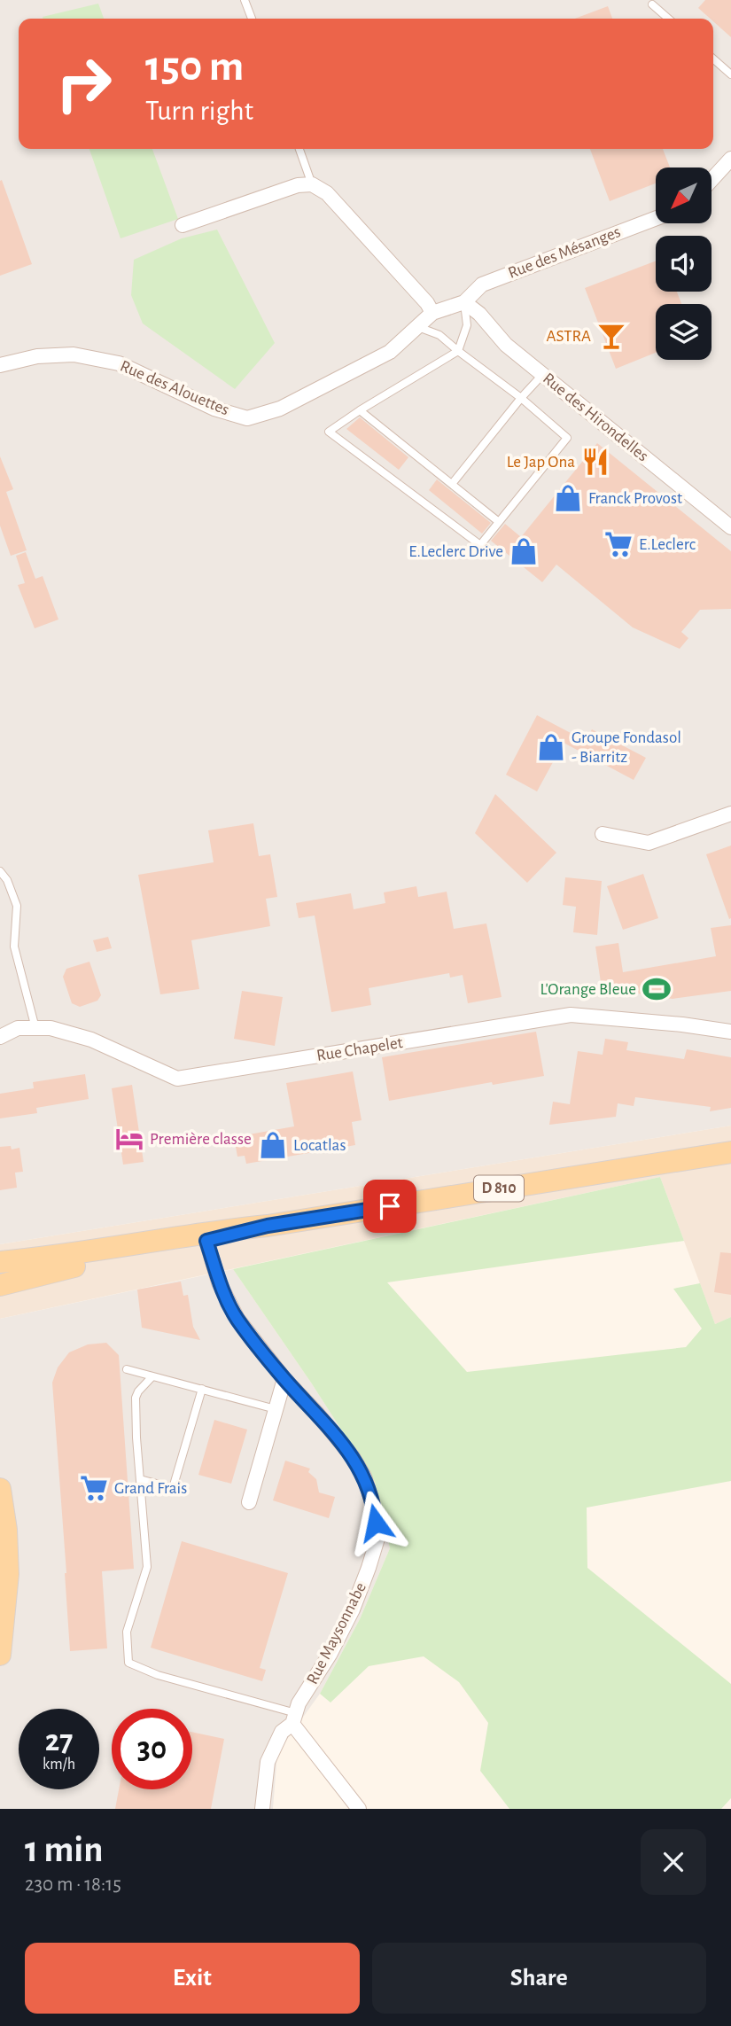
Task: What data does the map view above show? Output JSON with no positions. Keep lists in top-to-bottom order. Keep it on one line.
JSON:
{"streets":{"main road":["D 810"],"street":["Rue des Mésanges","Rue des Alouettes","Rue des Hirondelles","Rue Chapelet","Rue Maysonnabe"]},"crossings":[["Rue des Mésanges","Rue des Alouettes"],["Rue des Mésanges","Rue des Hirondelles"],["Rue des Alouettes","Rue des Hirondelles"],["D 810","Rue Maysonnabe"]],"places":{"bar":["ASTRA"],"restaurant":["Le Jap Ona"],"shop":["Franck Provost","E.Leclerc Drive","Groupe Fondasol - Biarritz","Locatlas"],"supermarket":["E.Leclerc","Grand Frais"],"sports":["L'Orange Bleue"],"hotel":["Première classe"]},"north":"bottom left","page":{"turn":["150 m","Turn right"],"speed":"27 km/h","limit":"30","heading":["1 min","230 m · 18:15"],"buttons":["Exit","Share"]}}
